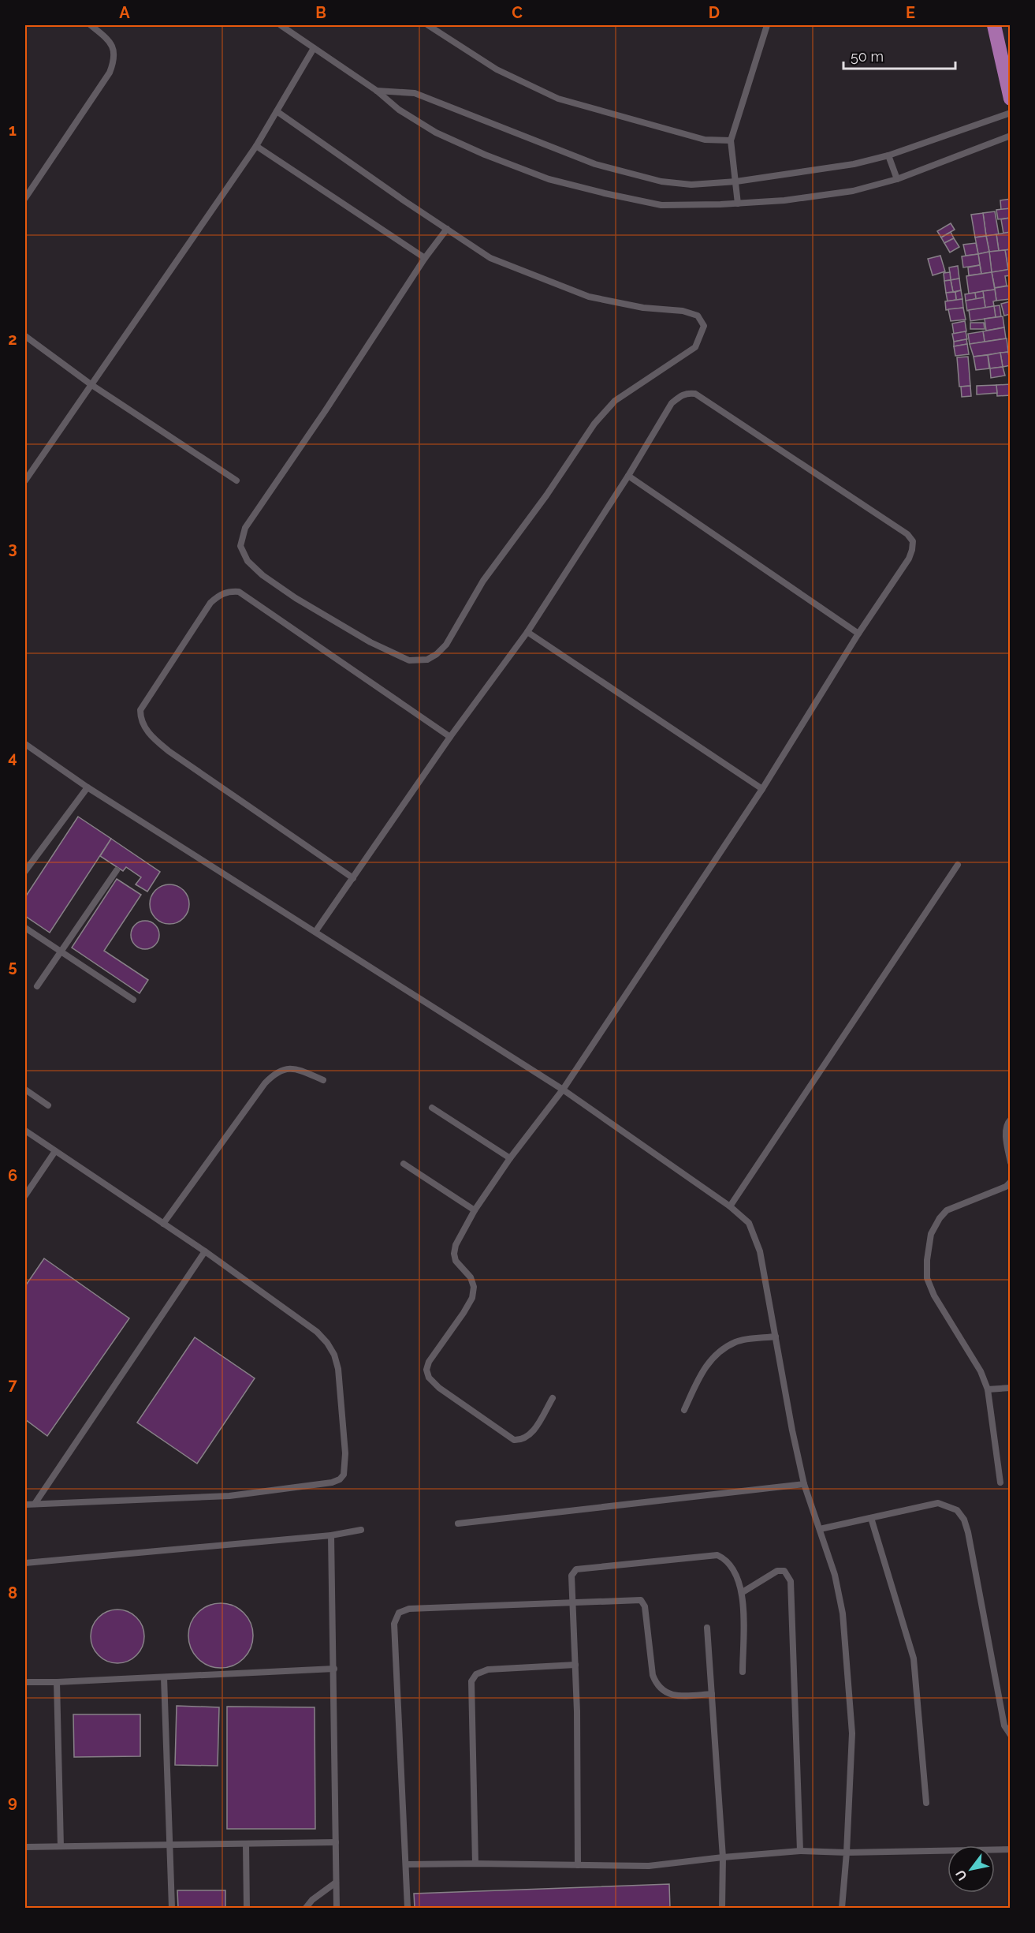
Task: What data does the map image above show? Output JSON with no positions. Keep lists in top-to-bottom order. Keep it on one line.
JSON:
{"scale_bar":"50 m","north":"bottom left","grid":{"columns":["A","B","C","D","E"],"rows":["1","2","3","4","5","6","7","8","9"]}}
